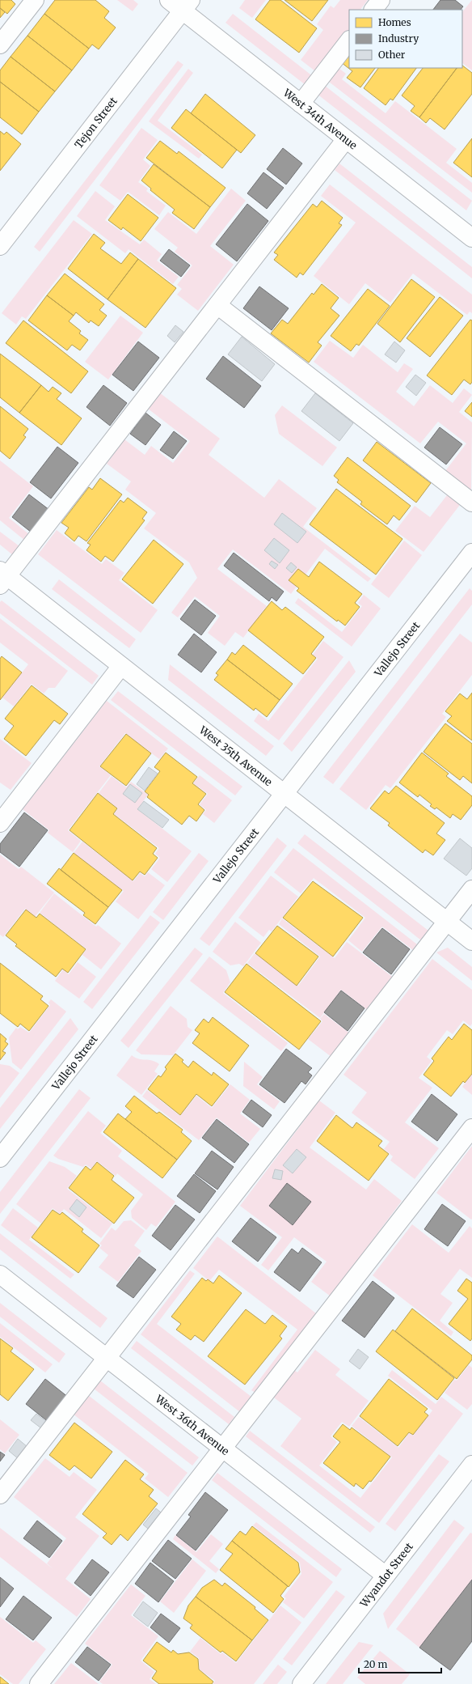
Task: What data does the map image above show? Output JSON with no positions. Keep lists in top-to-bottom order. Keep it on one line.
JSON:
{"streets":{"street":["West 34th Avenue","Tejon Street","Vallejo Street","West 35th Avenue","West 36th Avenue","Wyandot Street"]},"crossings":[["West 34th Avenue","Tejon Street"],["Vallejo Street","West 35th Avenue"],["West 36th Avenue","Wyandot Street"]],"legend":["Homes","Industry","Other"],"scale_bar":"20 m"}
